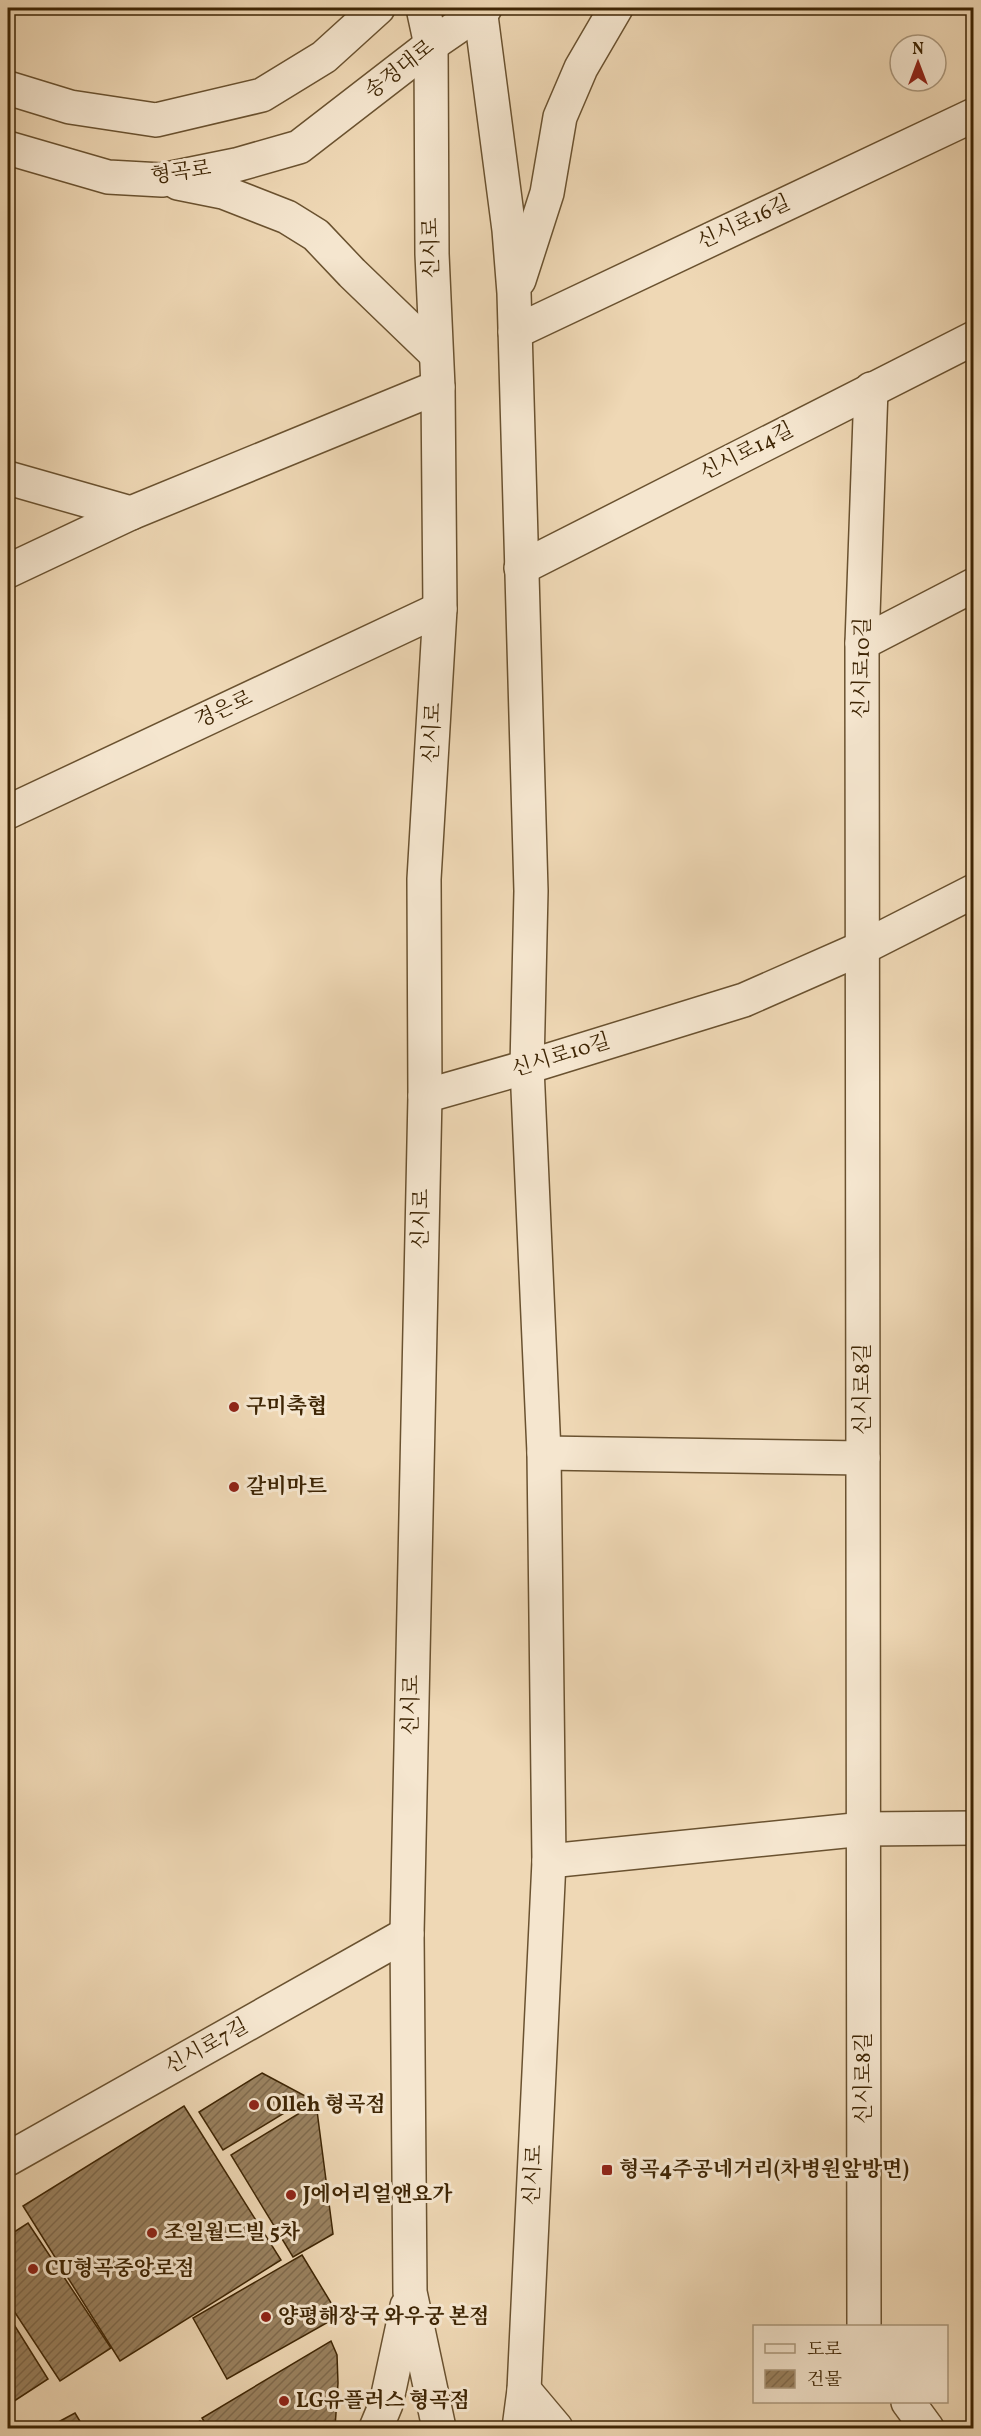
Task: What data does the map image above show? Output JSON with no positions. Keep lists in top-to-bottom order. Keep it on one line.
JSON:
{"streets":{"street":["송정대로","형곡로","신시로16길","신시로","신시로14길","신시로10길","경은로","신시로8길","신시로7길"]},"crossings":[["송정대로","형곡로"],["송정대로","신시로"],["신시로16길","신시로"],["신시로","신시로14길"],["신시로","신시로10길"],["신시로","경은로"],["신시로","신시로7길"],["신시로14길","신시로10길"],["신시로10길","신시로8길"]],"places":{"other":["구미축협","갈비마트","Olleh 형곡점","J에어리얼앤요가","조일월드빌 5차","CU형곡중앙로점","양평해장국 와우궁 본점","LG유플러스 형곡점"],"transit":["형곡4주공네거리(차병원앞방면)"]},"legend":["도로","건물"],"north":"top"}
